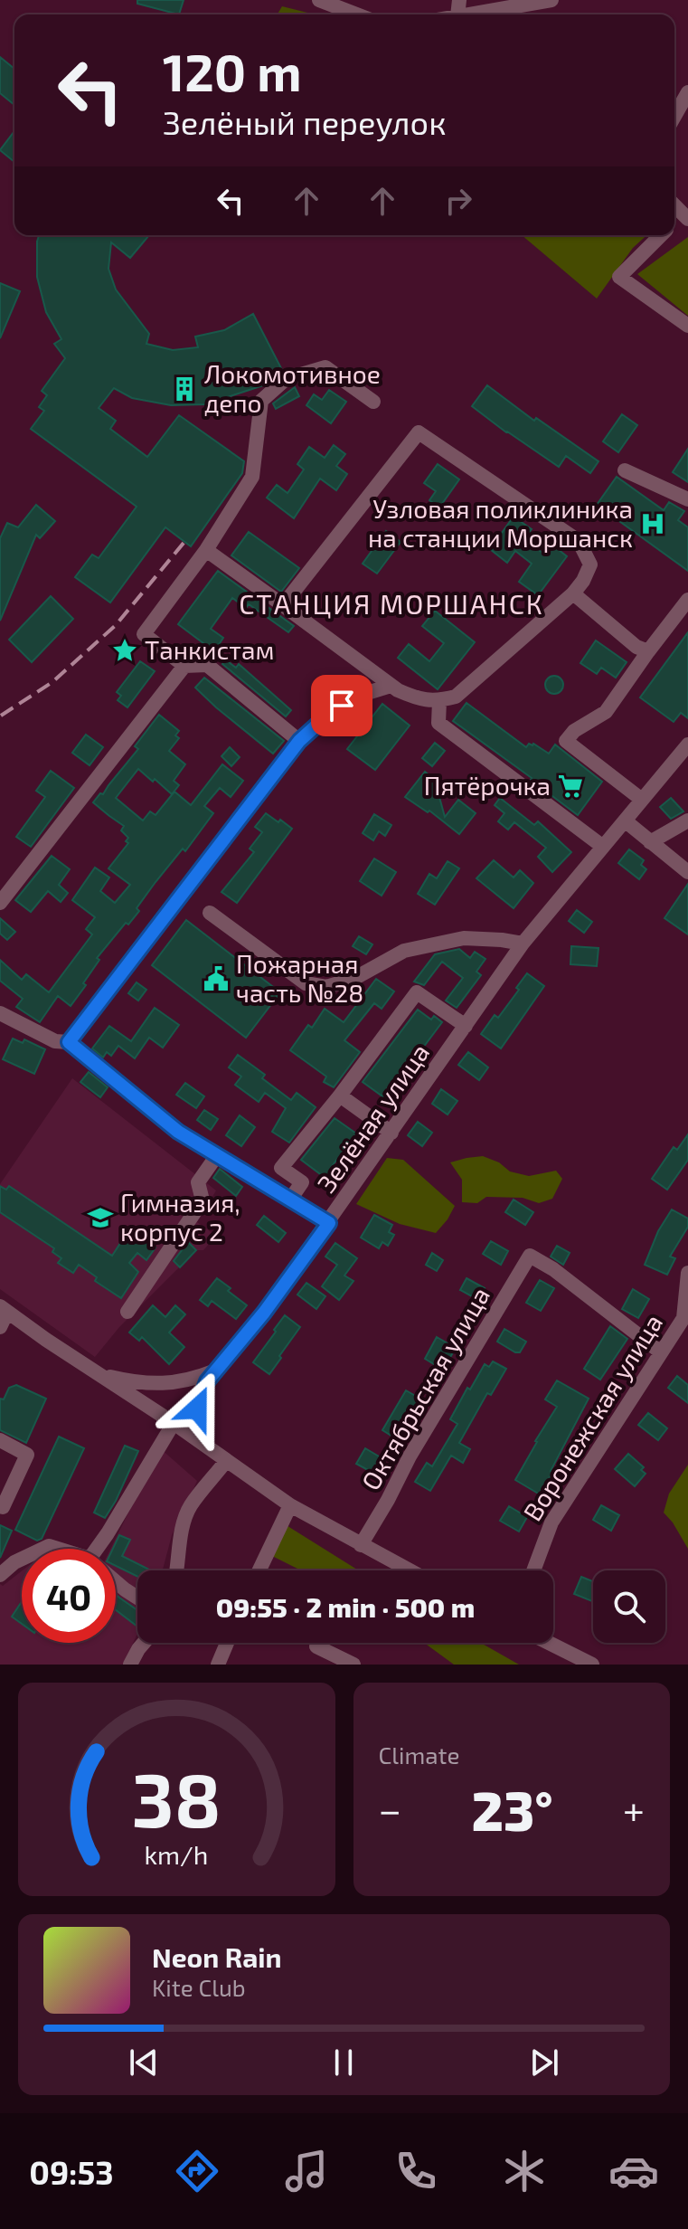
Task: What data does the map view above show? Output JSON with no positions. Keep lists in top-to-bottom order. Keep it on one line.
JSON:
{"streets":{"street":["Зелёная улица","Октябрьская улица","Воронежская улица"]},"crossings":[["Октябрьская улица","Воронежская улица"]],"districts":["СТАНЦИЯ МОРШАНСК"],"places":{"building":["Локомотивное депо"],"hospital":["Узловая поликлиника на станции Моршанск"],"place":["Танкистам"],"supermarket":["Пятёрочка"],"public building":["Пожарная часть №28"],"school or university":["Гимназия, корпус 2"]},"page":{"turn":["120 m","Зелёный переулок"],"limit":"40","trip":"09:55 · 2 min · 500 m","tile":"Climate","heat":["−","23°","+"],"song":["Neon Rain","Kite Club"],"tabs":"09:53","gauge":["38","km/h"]}}
